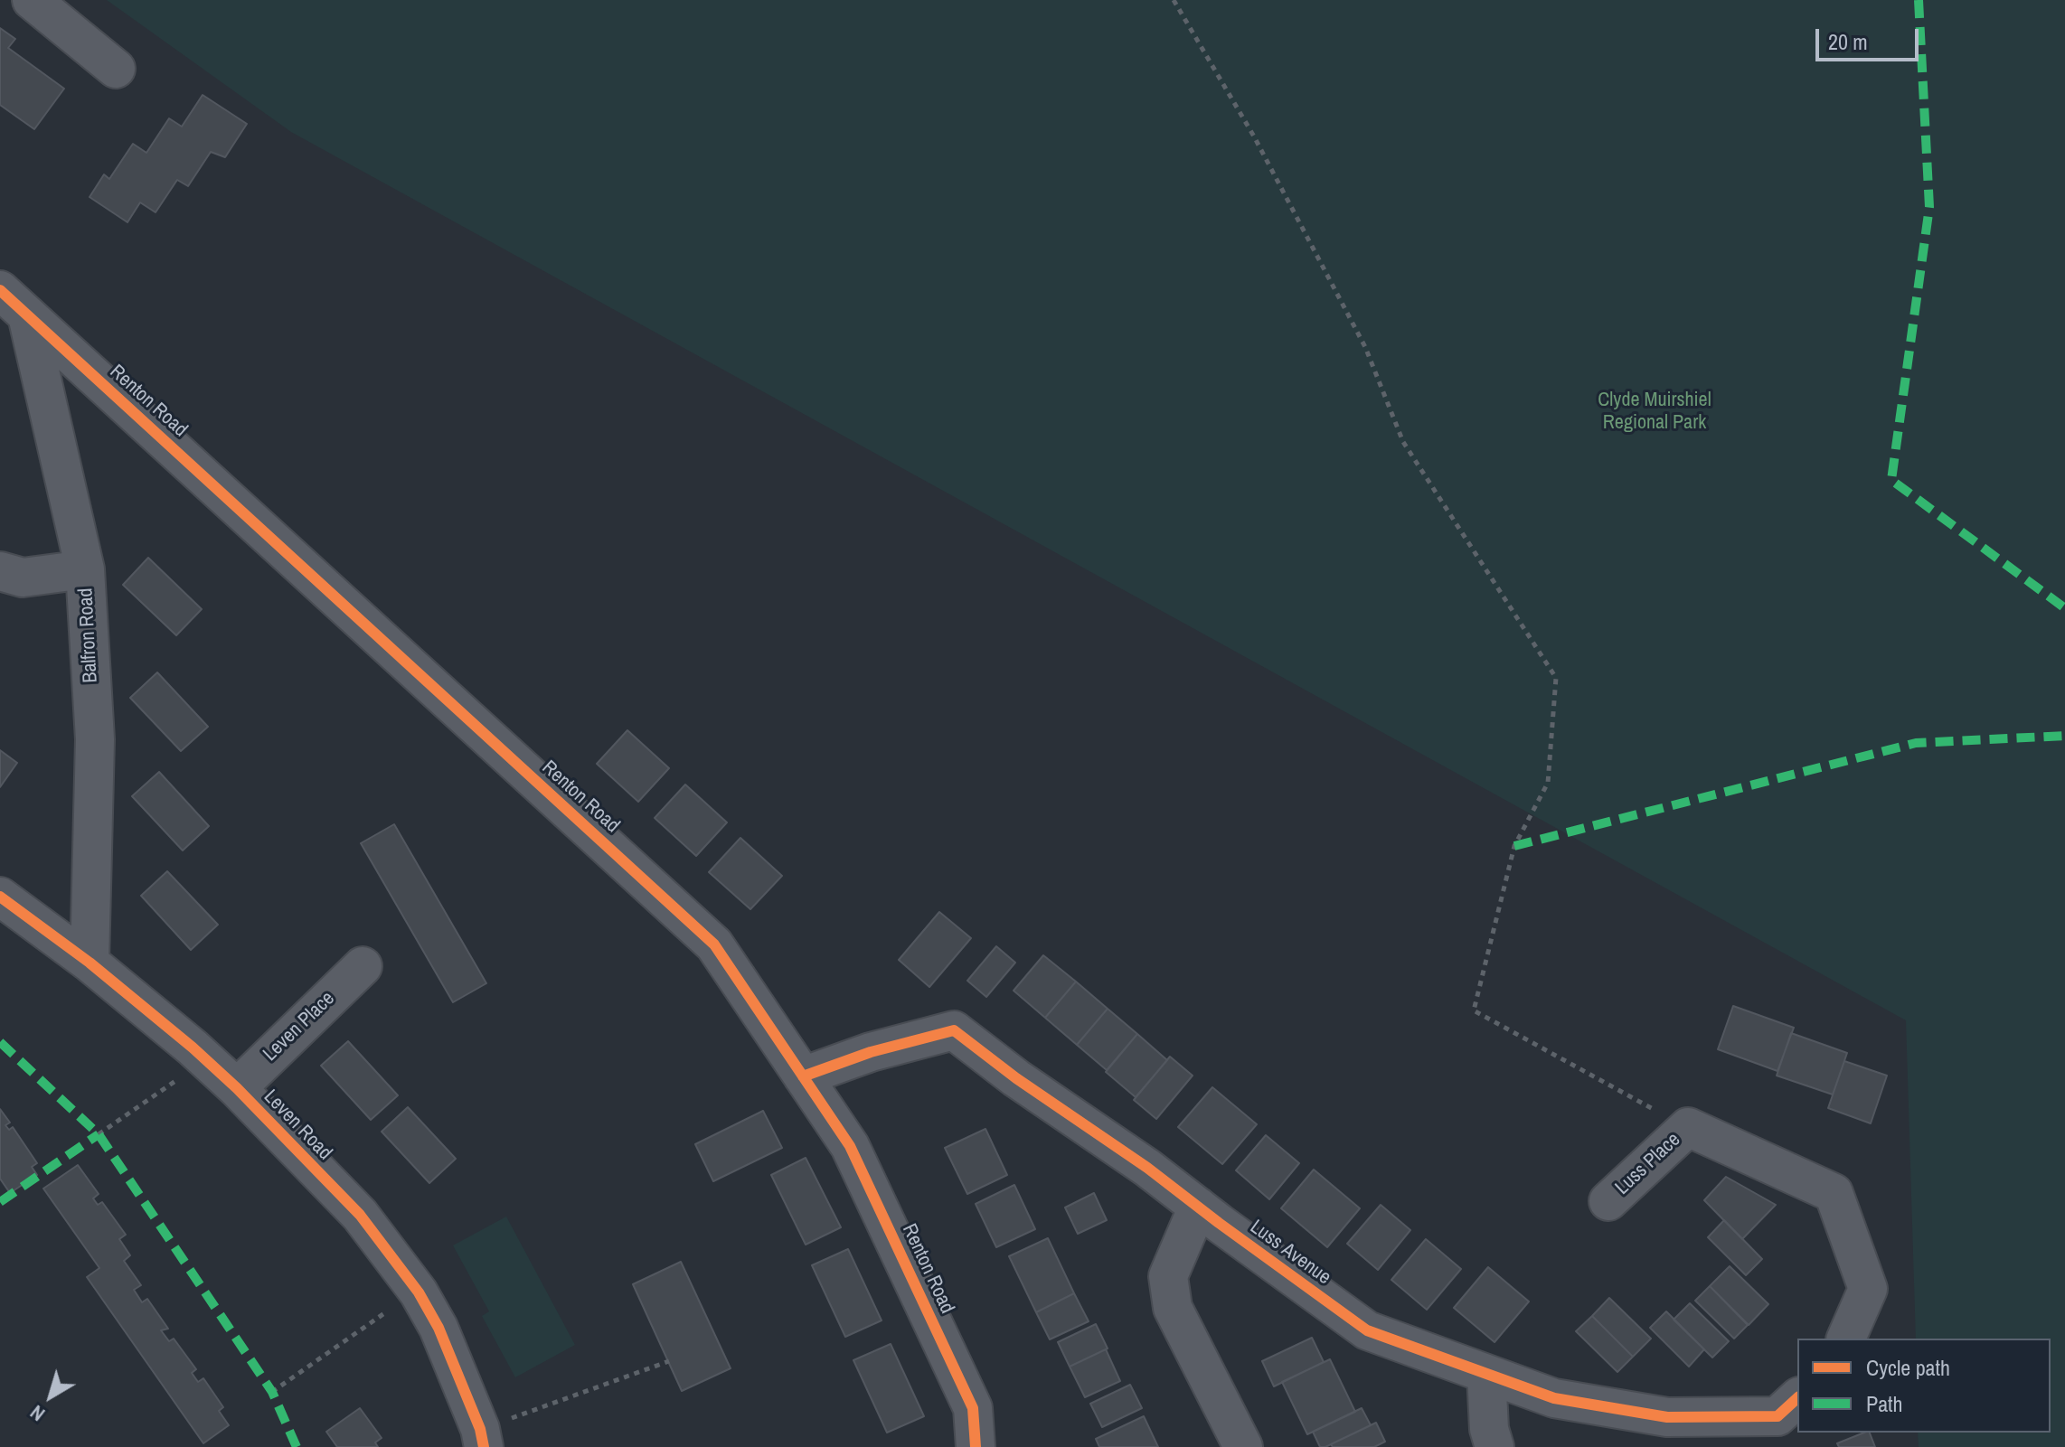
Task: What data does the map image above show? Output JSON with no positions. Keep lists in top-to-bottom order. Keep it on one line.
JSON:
{"streets":{"street":["Renton Road","Balfron Road","Leven Place","Leven Road","Luss Place","Luss Avenue"]},"crossings":[["Renton Road","Balfron Road"],["Renton Road","Luss Avenue"],["Balfron Road","Leven Road"],["Leven Place","Leven Road"]],"parks":["Clyde Muirshiel Regional Park"],"legend":["Cycle path","Path"],"scale_bar":"20 m","north":"bottom left"}
